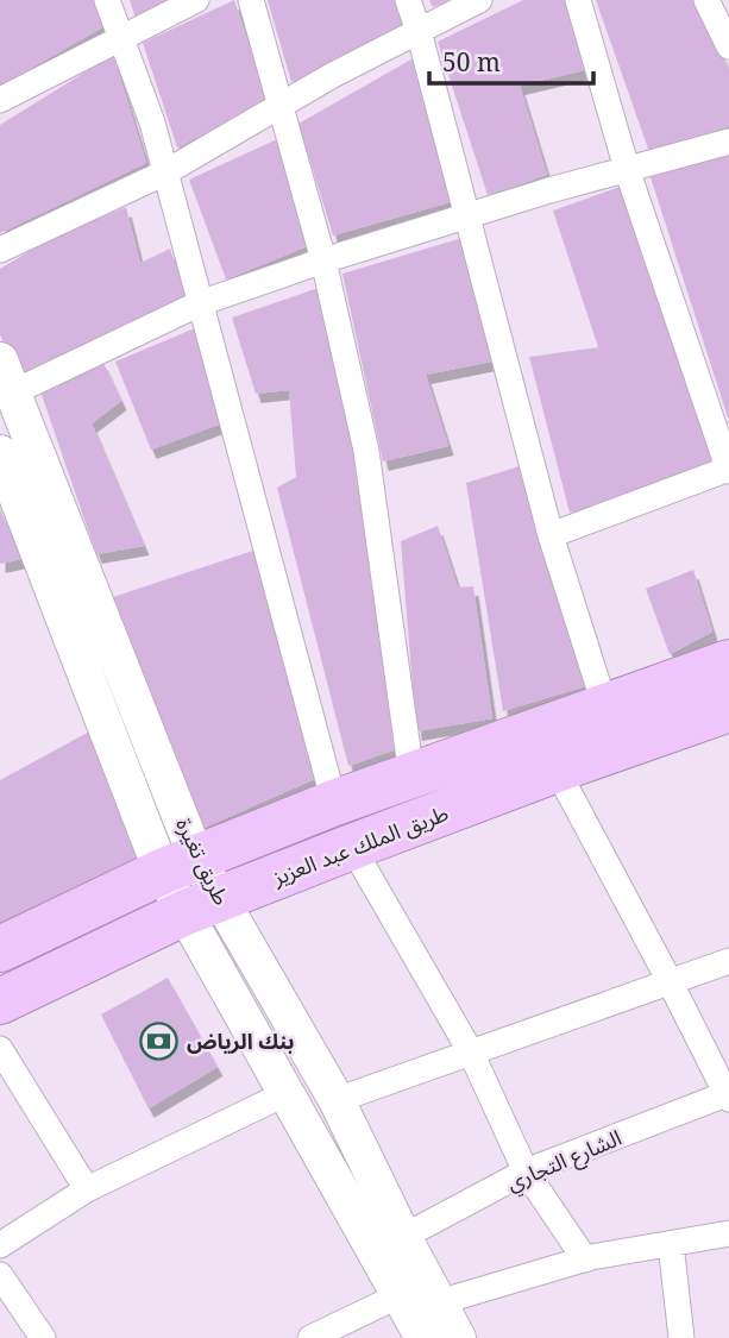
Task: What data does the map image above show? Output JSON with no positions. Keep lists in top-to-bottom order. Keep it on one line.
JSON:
{"streets":{"highway":["طريق الملك عبد العزيز"],"main road":["طريق تغيرة"],"street":["الشارع التجاري"]},"crossings":[["طريق الملك عبد العزيز","طريق تغيرة"],["طريق تغيرة","الشارع التجاري"]],"places":{"bank":["بنك الرياض"]},"scale_bar":"50 m"}
